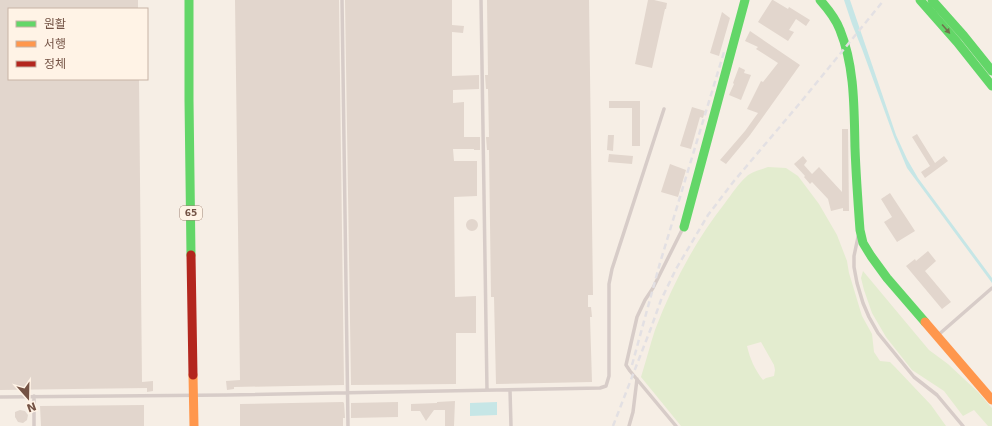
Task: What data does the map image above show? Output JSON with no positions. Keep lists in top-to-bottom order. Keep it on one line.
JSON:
{"streets":{"main road":["65"]},"legend":["원활","서행","정체"],"north":"bottom"}
